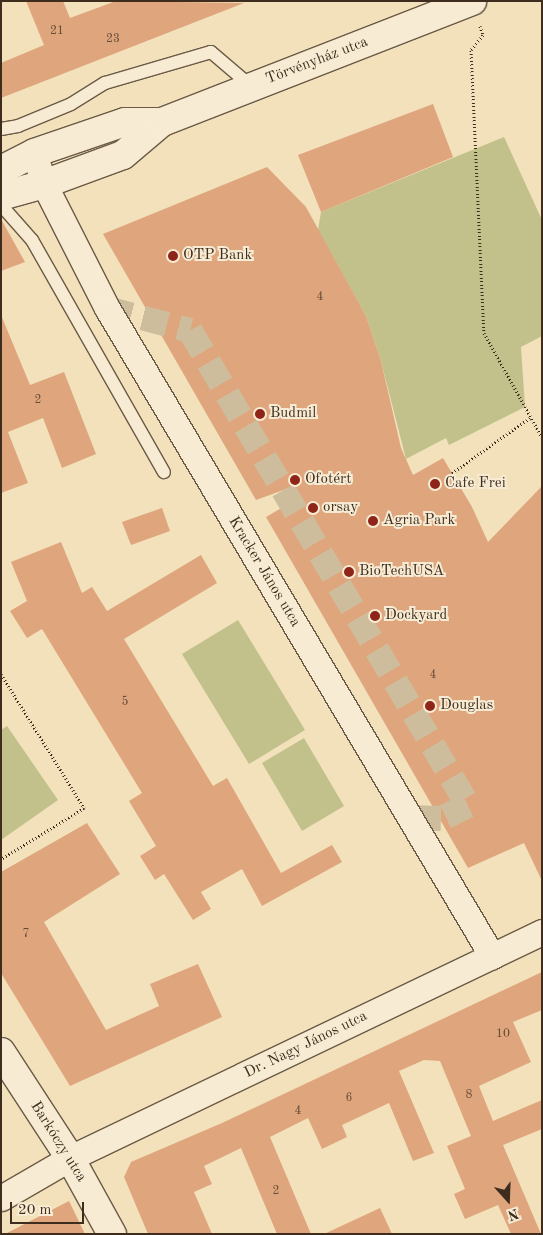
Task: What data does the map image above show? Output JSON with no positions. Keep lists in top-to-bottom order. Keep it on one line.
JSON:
{"streets":{"street":["Törvényház utca","Kracker János utca","Dr. Nagy János utca","Barkóczy utca"]},"crossings":[["Törvényház utca","Kracker János utca"],["Kracker János utca","Dr. Nagy János utca"],["Dr. Nagy János utca","Barkóczy utca"]],"places":["OTP Bank","Budmil","Ofotért","Cafe Frei","orsay","Agria Park","BioTechUSA","Dockyard","Douglas"],"house_numbers":["21","23","4","2","4","5","7","10","8","6","4","2"],"scale_bar":"20 m","north":"bottom"}
